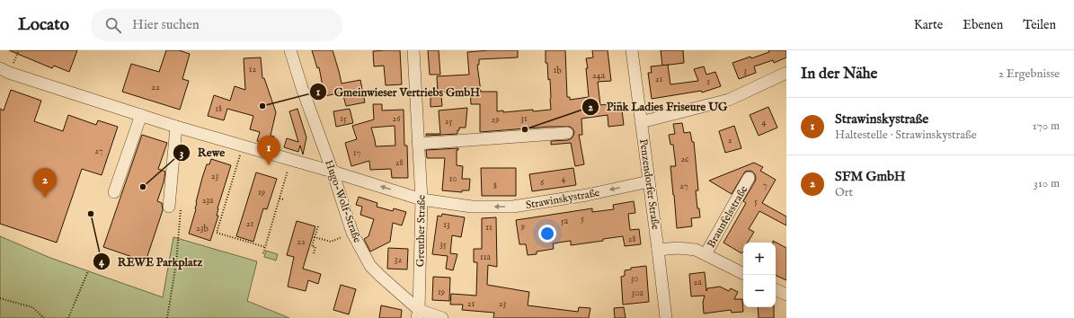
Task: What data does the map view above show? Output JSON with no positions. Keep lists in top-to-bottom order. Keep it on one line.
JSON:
{"streets":{"street":["Penzendorfer Straße","Strawinskystraße","Hugo-Wolf-Straße","Braunfelsstraße","Greuther Straße"]},"crossings":[["Penzendorfer Straße","Strawinskystraße"],["Penzendorfer Straße","Braunfelsstraße"],["Strawinskystraße","Hugo-Wolf-Straße"],["Strawinskystraße","Greuther Straße"],["Hugo-Wolf-Straße","Greuther Straße"]],"places":["Gmeinwieser Vertriebs GmbH","Pink Ladies Friseure UG","Rewe","REWE Parkplatz"],"house_numbers":["12","1b","3","24a","21","1","22","18","15","26","31","29","25","4","2","27","17","2c","28","23","10","4","6","7","8","27","19","23a","5","5","5a","21","13","9","11","23b","28","22","35","11a","32","30","2a","19","30a","21","23"],"page":{"header":"Locato","search":"Hier suchen","nav":["Karte","Ebenen","Teilen"],"heading":["In der Nähe","2 Ergebnisse"],"list":[{"mark":"1","name":"Strawinskystraße","note":"Haltestelle · Strawinskystraße","value":"170 m"},{"mark":"2","name":"SFM GmbH","note":"Ort","value":"310 m"}],"pins":["1","2"],"map_buttons":["+","−"]}}
